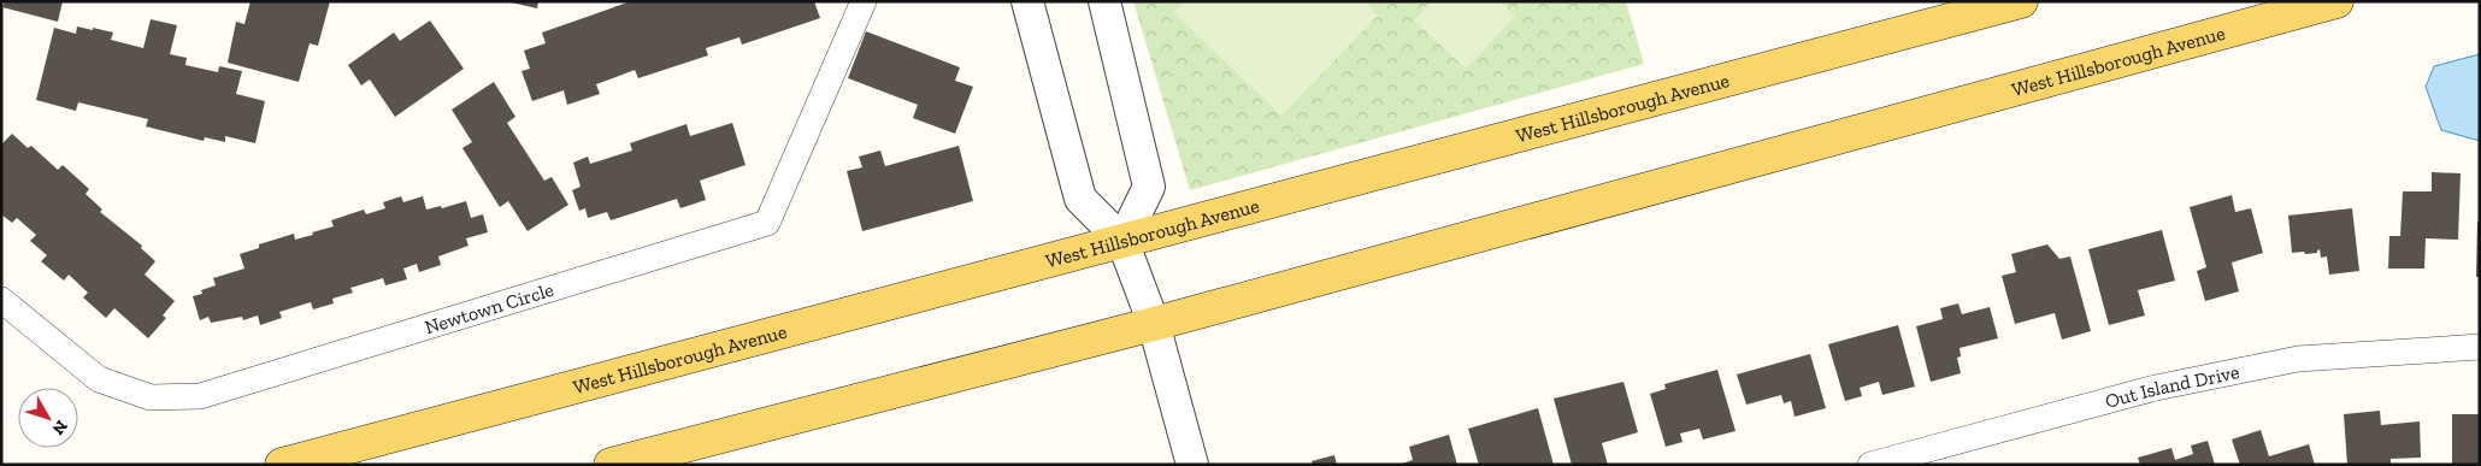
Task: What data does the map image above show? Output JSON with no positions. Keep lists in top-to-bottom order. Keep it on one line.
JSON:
{"streets":{"main road":["West Hillsborough Avenue"],"street":["Newtown Circle","Out Island Drive"]},"north":"bottom right"}
